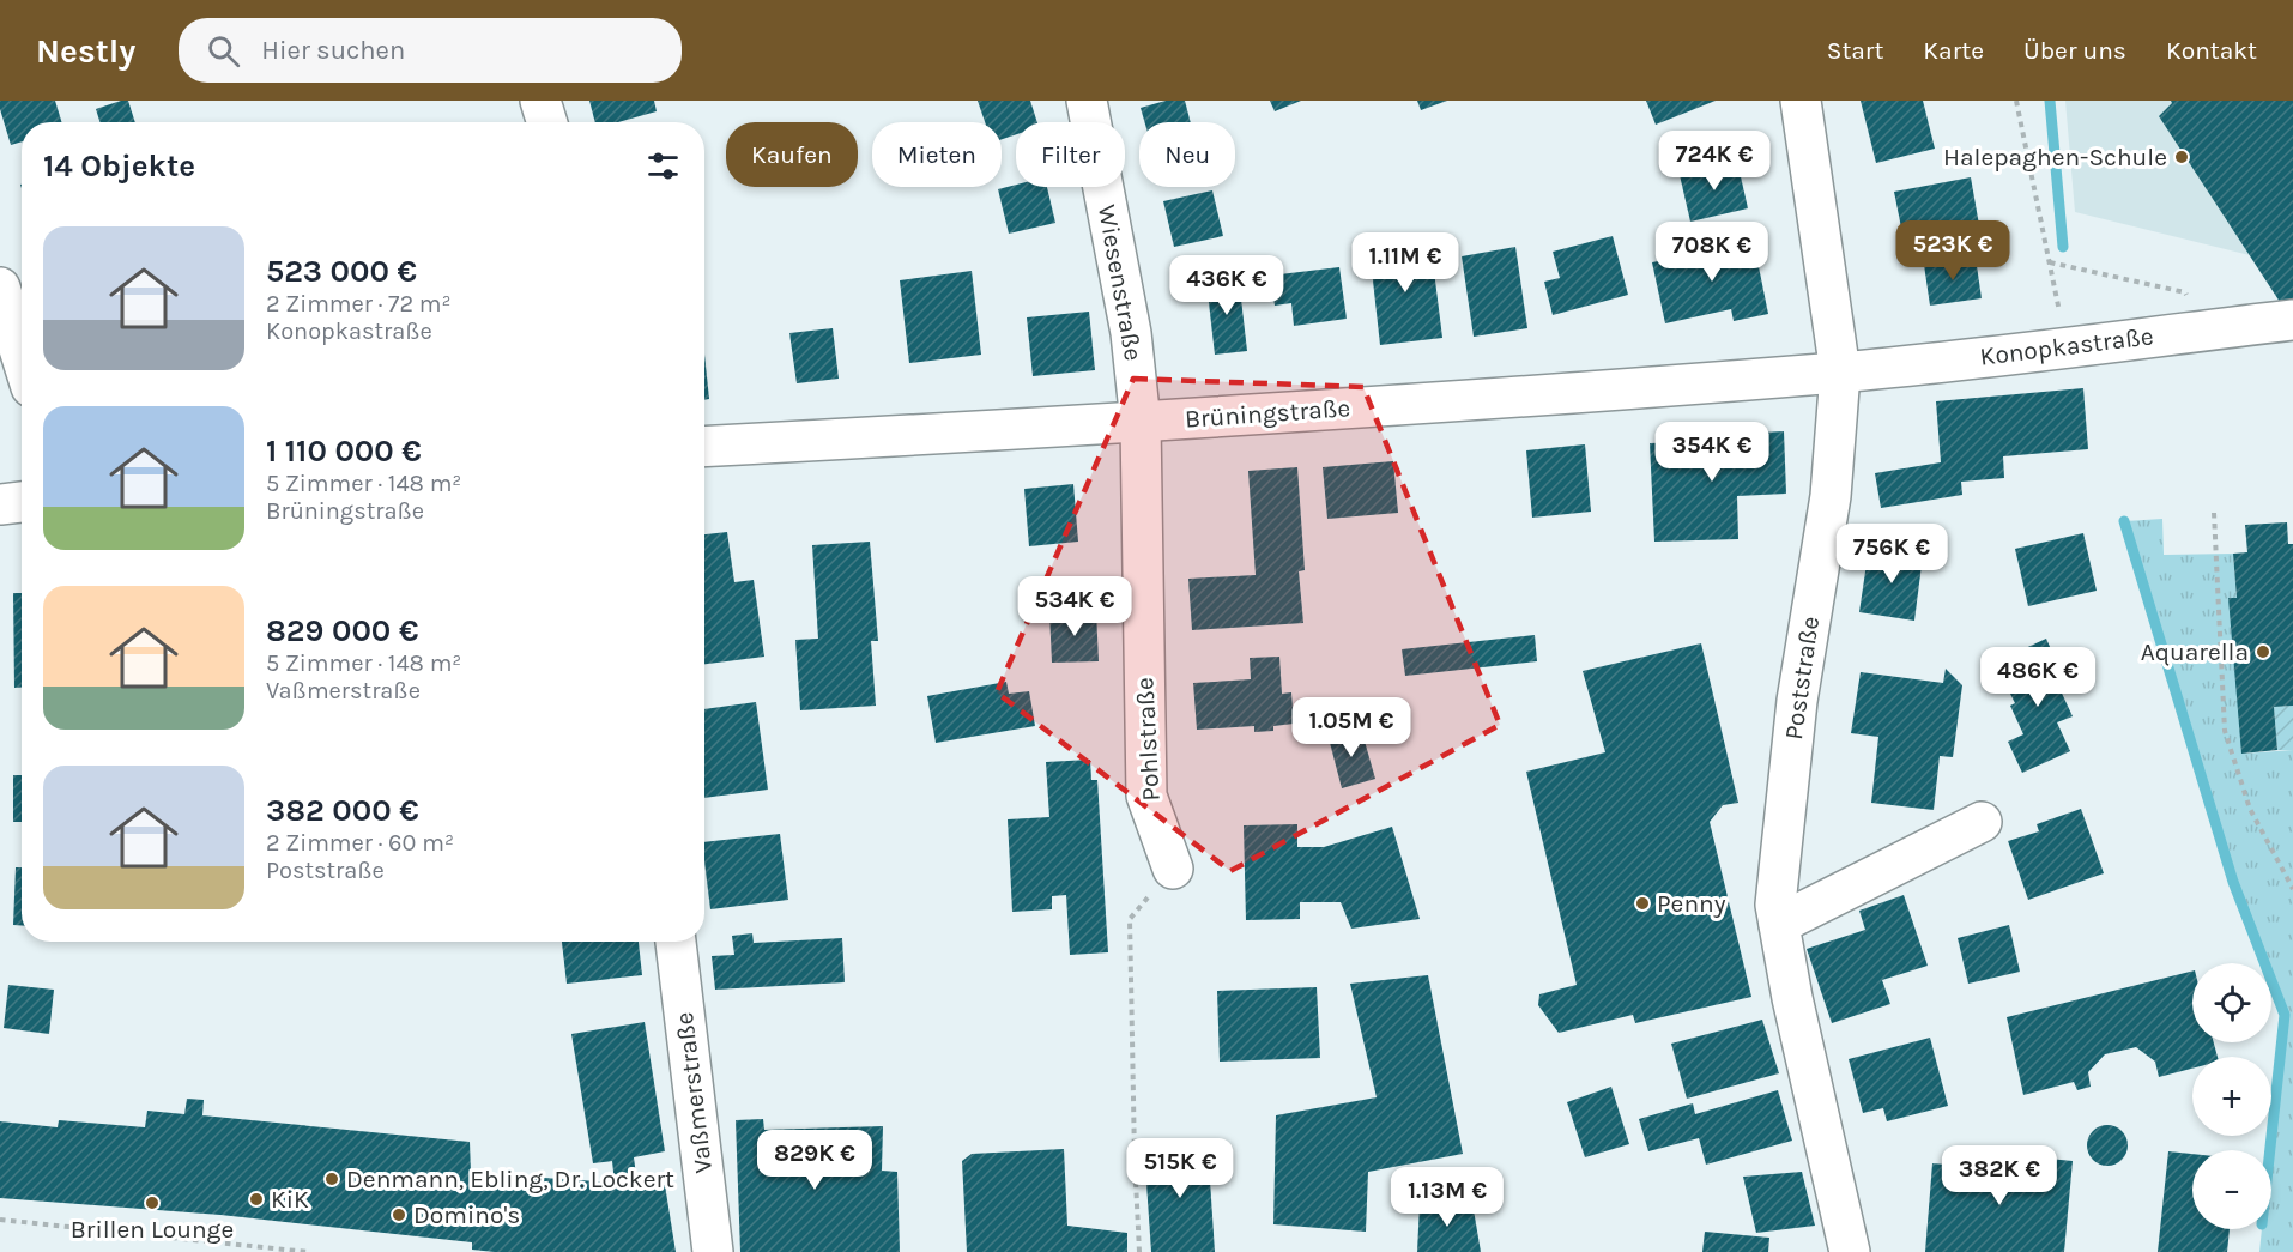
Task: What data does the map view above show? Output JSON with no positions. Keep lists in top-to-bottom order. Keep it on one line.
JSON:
{"streets":{"street":["Wiesenstraße","Konopkastraße","Brüningstraße","Poststraße","Pohlstraße","Vaßmerstraße"]},"crossings":[["Wiesenstraße","Brüningstraße"],["Wiesenstraße","Pohlstraße"],["Konopkastraße","Brüningstraße"],["Konopkastraße","Poststraße"],["Brüningstraße","Poststraße"],["Brüningstraße","Pohlstraße"]],"places":["Halepaghen-Schule","Aquarella","Penny","Denmann, Ebling, Dr. Lockert","KiK","Brillen Lounge","Domino's"],"page":{"header":"Nestly","search":"Hier suchen","nav":["Start","Karte","Über uns","Kontakt"],"chip":["Kaufen","Mieten","Filter","Neu"],"heading":"14 Objekte","price":["724K €","523K €","708K €","1.11M €","436K €","354K €","756K €","534K €","486K €","1.05M €","829K €","515K €","382K €","1.13M €"],"list":[{"name":"523 000 €","note":"2 Zimmer · 72 m² · Konopkastraße"},{"name":"1 110 000 €","note":"5 Zimmer · 148 m² · Brüningstraße"},{"name":"829 000 €","note":"5 Zimmer · 148 m² · Vaßmerstraße"},{"name":"382 000 €","note":"2 Zimmer · 60 m² · Poststraße"}],"map_buttons":["+","−"]}}
